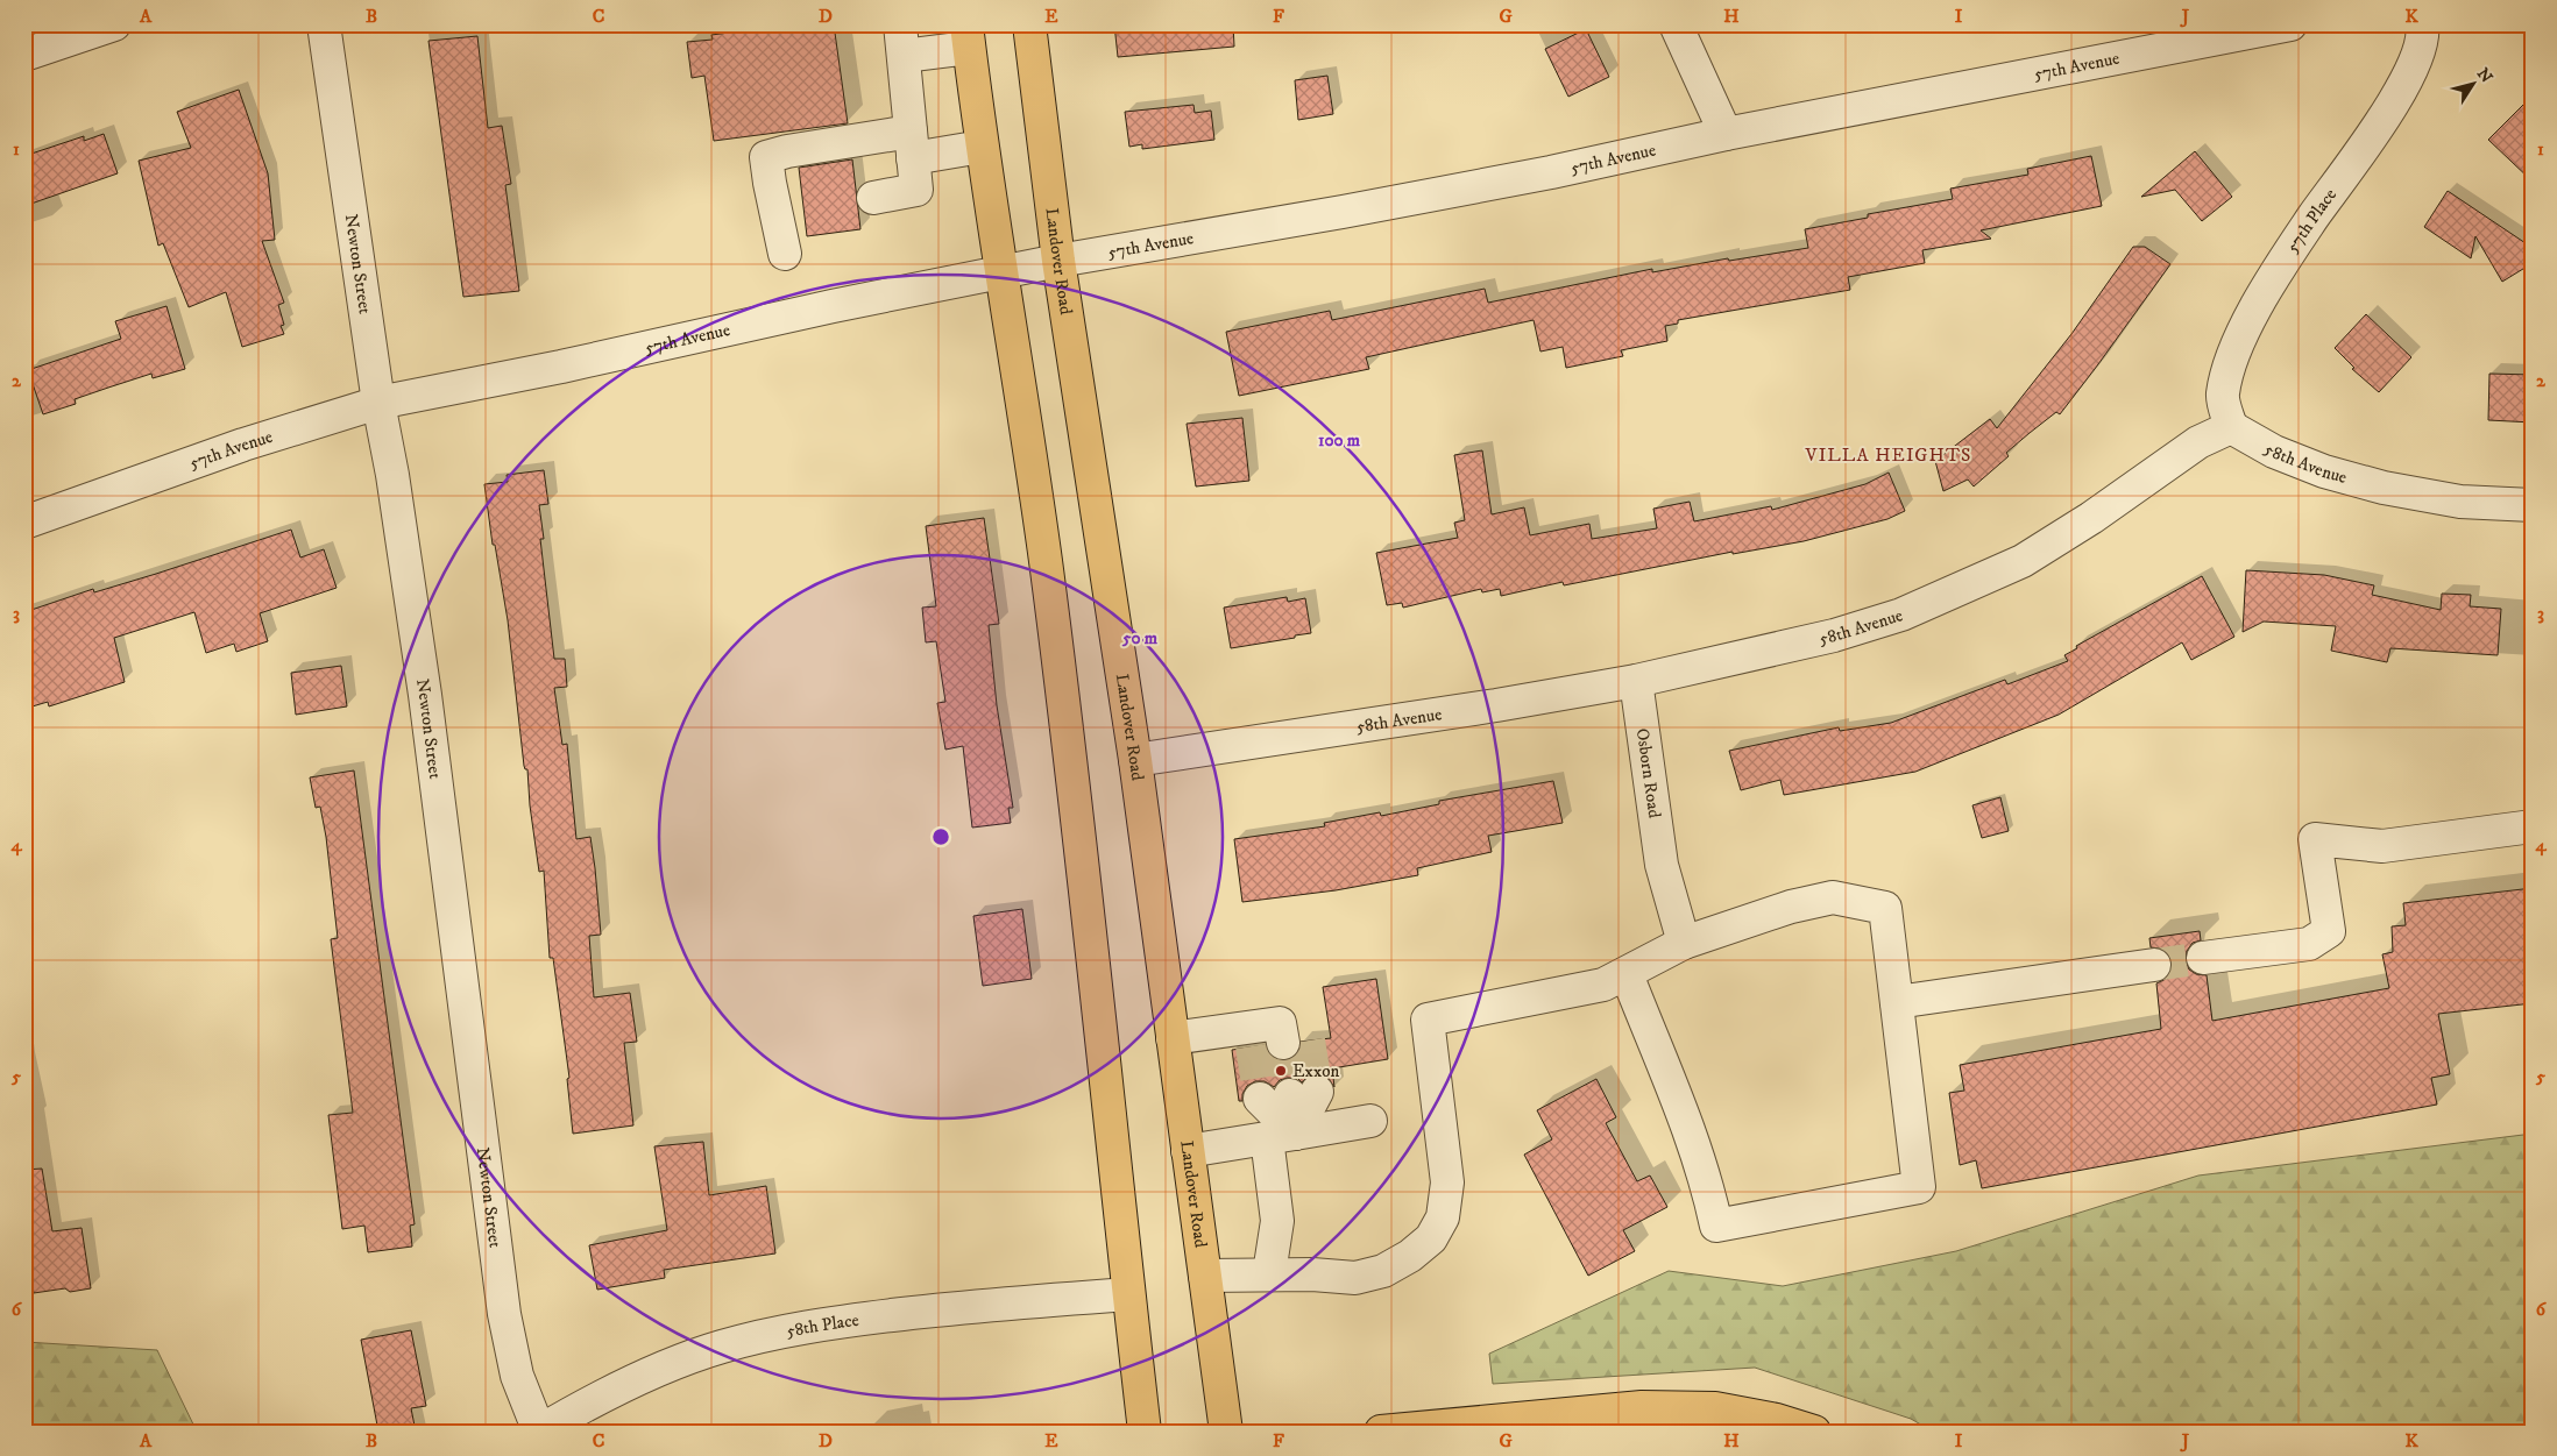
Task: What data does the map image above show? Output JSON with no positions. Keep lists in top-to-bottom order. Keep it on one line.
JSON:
{"streets":{"main road":["Landover Road"],"street":["57th Avenue","57th Place","Newton Street","58th Avenue","Osborn Road","58th Place"]},"crossings":[["57th Avenue","Landover Road"],["57th Avenue","Newton Street"],["57th Place","58th Avenue"],["Landover Road","58th Avenue"],["Newton Street","58th Place"],["58th Avenue","Osborn Road"]],"districts":["VILLA HEIGHTS"],"places":["Exxon"],"north":"top right","grid":{"columns":["A","B","C","D","E","F","G","H","I","J","K"],"rows":["1","2","3","4","5","6"]},"rings":["100 m","50 m"]}
